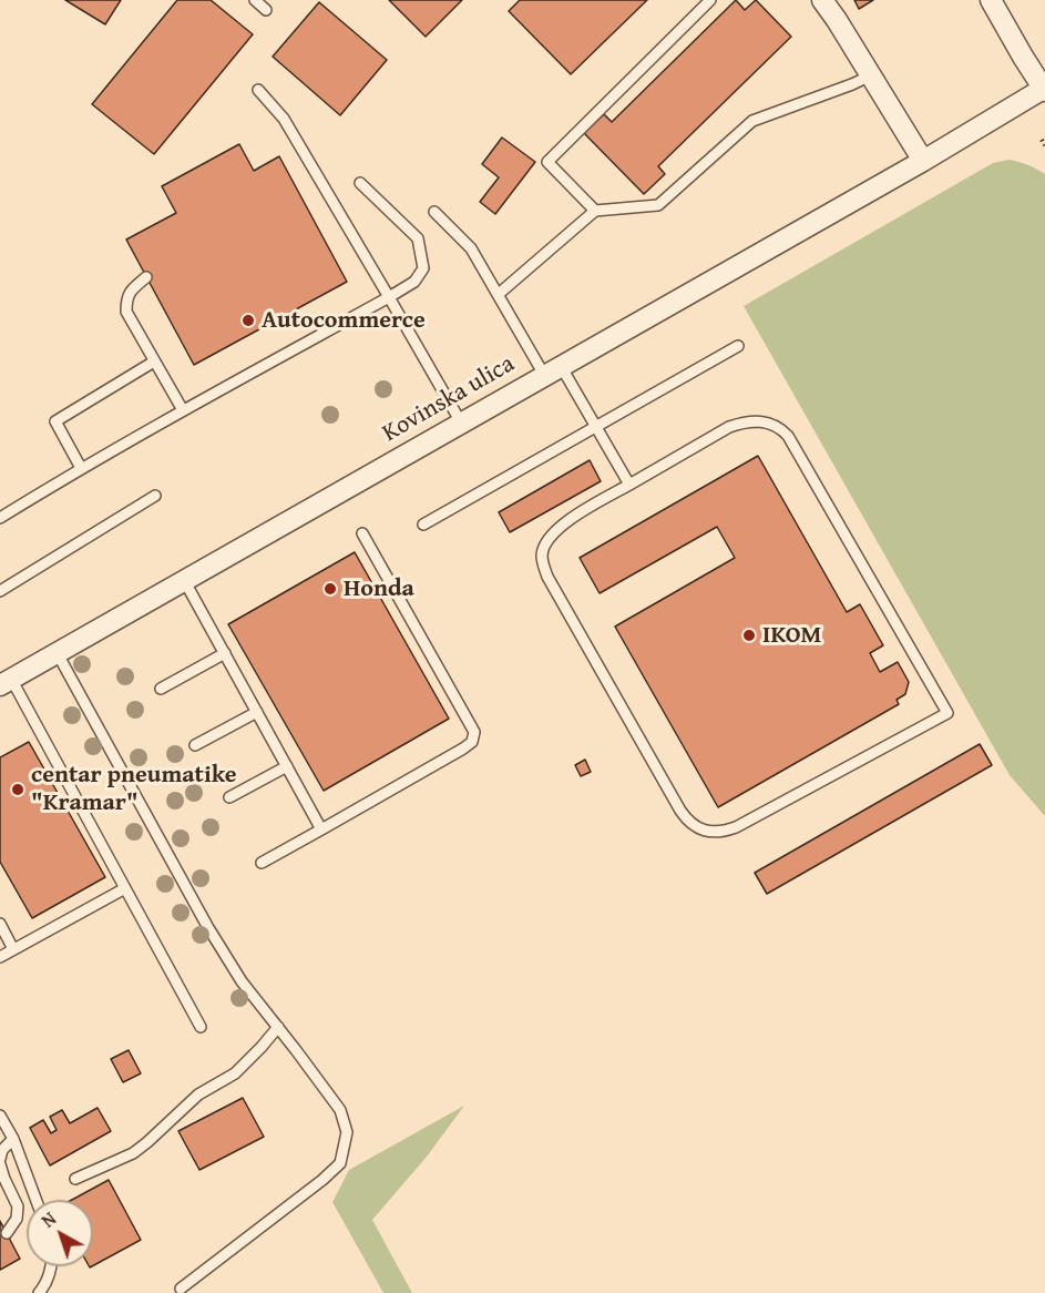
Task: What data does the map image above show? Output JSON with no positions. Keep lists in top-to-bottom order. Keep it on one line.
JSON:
{"streets":{"street":["Kovinska ulica"]},"places":["Autocommerce","Honda","IKOM","centar pneumatike \"Kramar\""],"north":"top left"}
